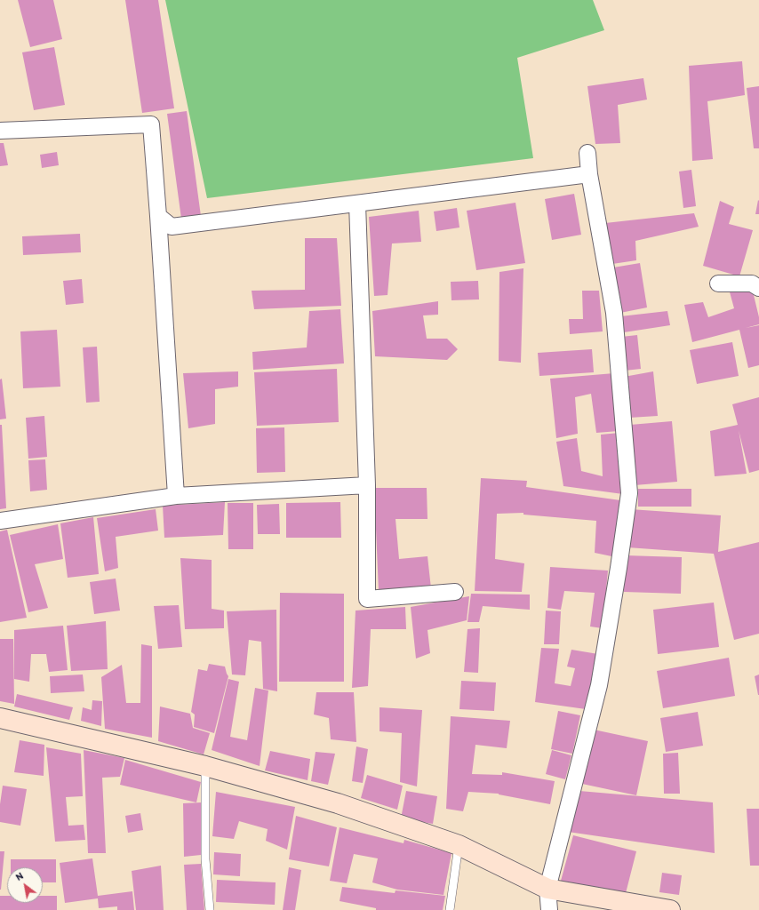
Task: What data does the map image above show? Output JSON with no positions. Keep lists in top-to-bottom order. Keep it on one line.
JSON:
{"north":"top left"}
